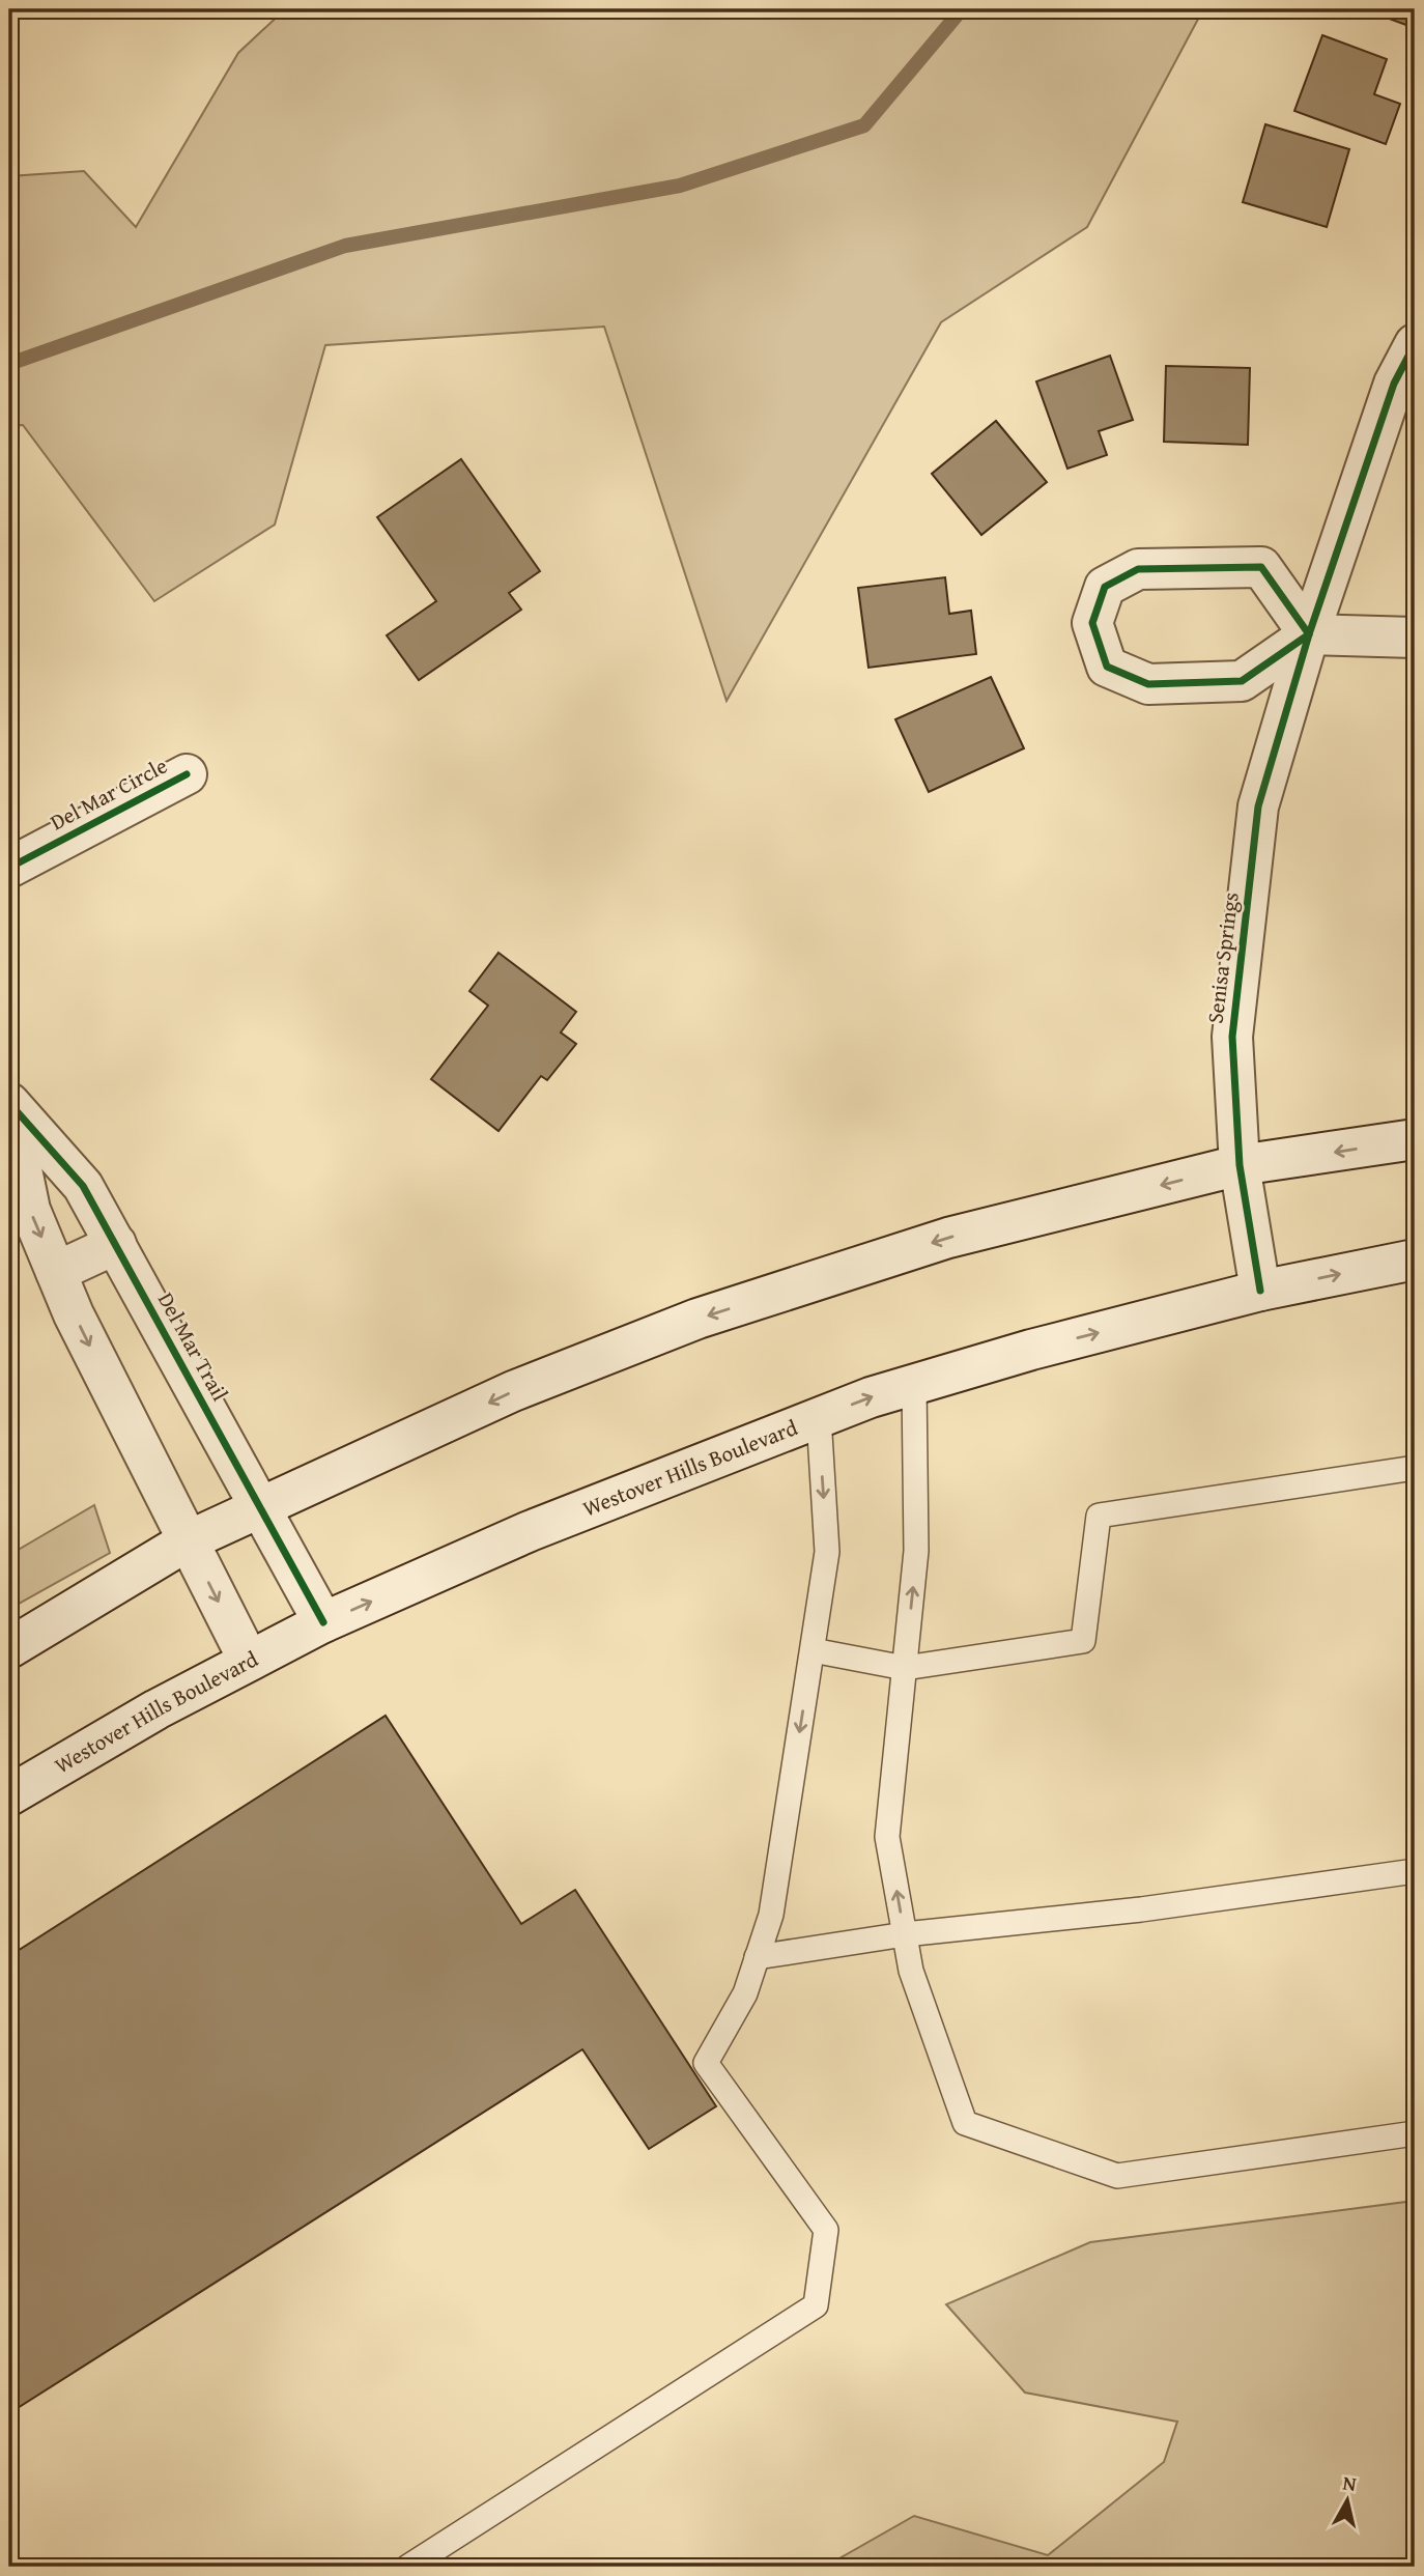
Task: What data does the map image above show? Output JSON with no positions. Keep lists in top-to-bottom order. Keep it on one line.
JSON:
{"streets":{"street":["Del Mar Circle","Senisa Springs","Del Mar Trail","Westover Hills Boulevard"]},"crossings":[["Senisa Springs","Westover Hills Boulevard"],["Del Mar Trail","Westover Hills Boulevard"]],"north":"top"}
